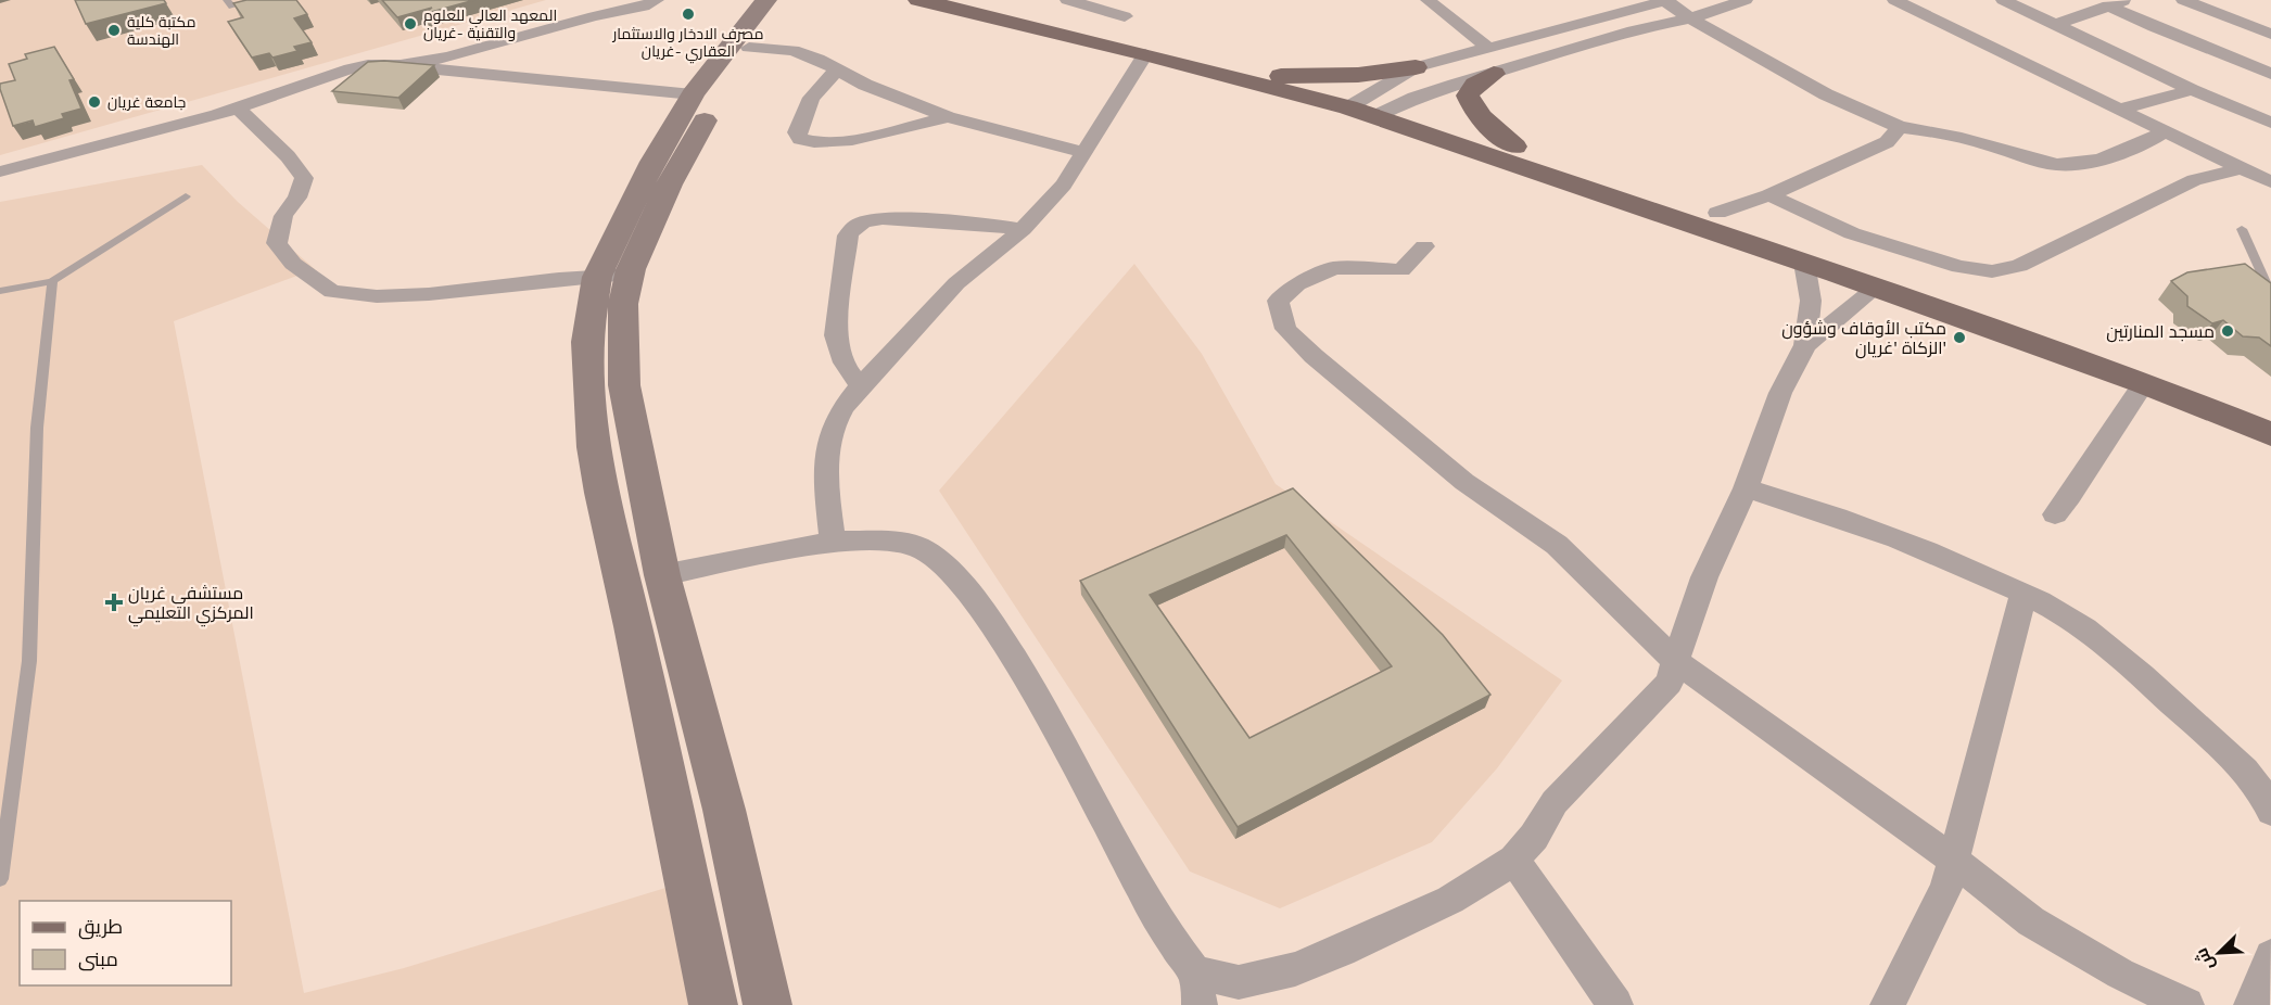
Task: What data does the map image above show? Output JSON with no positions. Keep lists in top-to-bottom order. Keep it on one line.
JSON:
{"places":{"other":["مصرف الادخار والاستثمار العقاري -غريان","المعهد العالي للعلوم والتقنية -غريان","مكتبة كلية الهندسة","جامعة غريان","مسجد المنارتين","مكتب الأوقاف وشؤون الزكاة 'غريان'"],"health":["مستشفى غريان المركزي التعليمي"]},"legend":["طريق","مبنى"],"north":"bottom left"}
